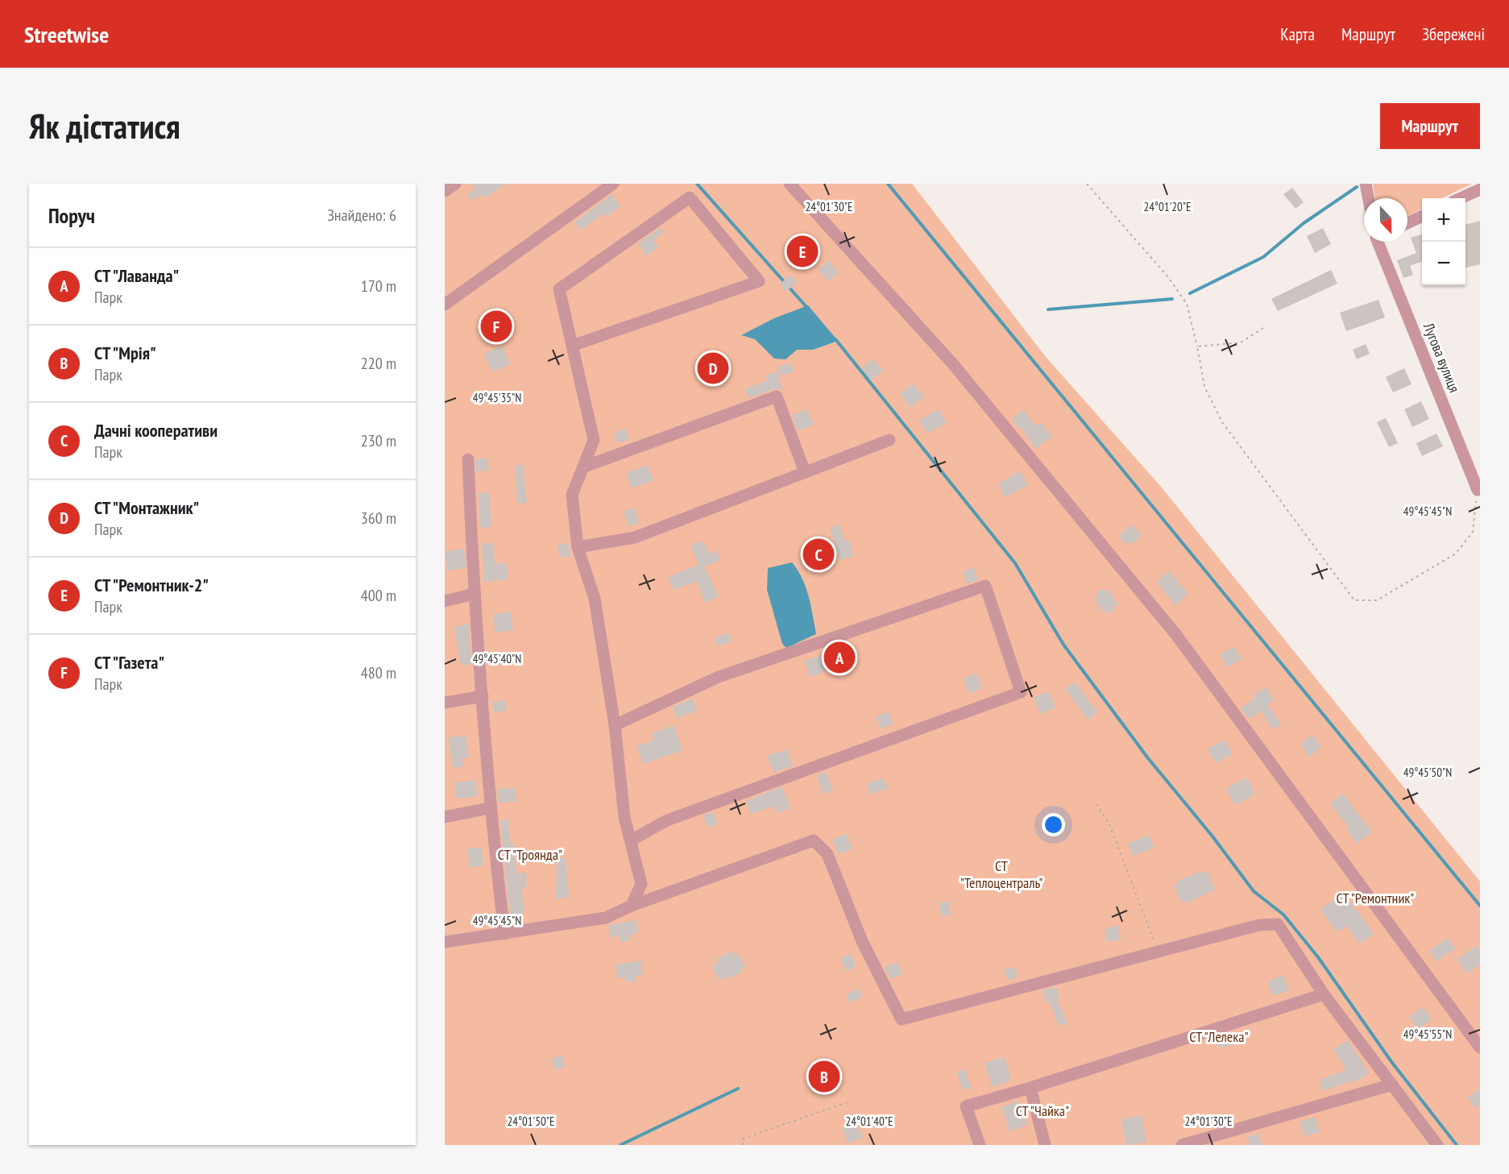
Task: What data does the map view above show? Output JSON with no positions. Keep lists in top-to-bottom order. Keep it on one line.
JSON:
{"streets":{"street":["Лугова вулиця"]},"parks":["СТ \"Троянда\"","СТ \"Теплоцентраль\"","СТ \"Ремонтник\"","СТ \"Лелека\"","СТ \"Чайка\""],"north":"bottom","page":{"header":"Streetwise","nav":["Карта","Маршрут","Збережені"],"buttons":"Маршрут","title":"Як дістатися","heading":["Поруч","Знайдено: 6"],"map_buttons":["+","−"],"pins":["E","F","D","C","A","B"],"list":[{"mark":"A","name":"СТ \"Лаванда\"","note":"Парк","value":"170 m"},{"mark":"B","name":"СТ \"Мрія\"","note":"Парк","value":"220 m"},{"mark":"C","name":"Дачні кооперативи","note":"Парк","value":"230 m"},{"mark":"D","name":"СТ \"Монтажник\"","note":"Парк","value":"360 m"},{"mark":"E","name":"СТ \"Ремонтник-2\"","note":"Парк","value":"400 m"},{"mark":"F","name":"СТ \"Газета\"","note":"Парк","value":"480 m"}]},"coordinates":["24°01'30\"E","24°01'20\"E","49°45'35\"N","49°45'45\"N","49°45'40\"N","49°45'50\"N","49°45'55\"N","24°01'50\"E","24°01'40\"E"]}
